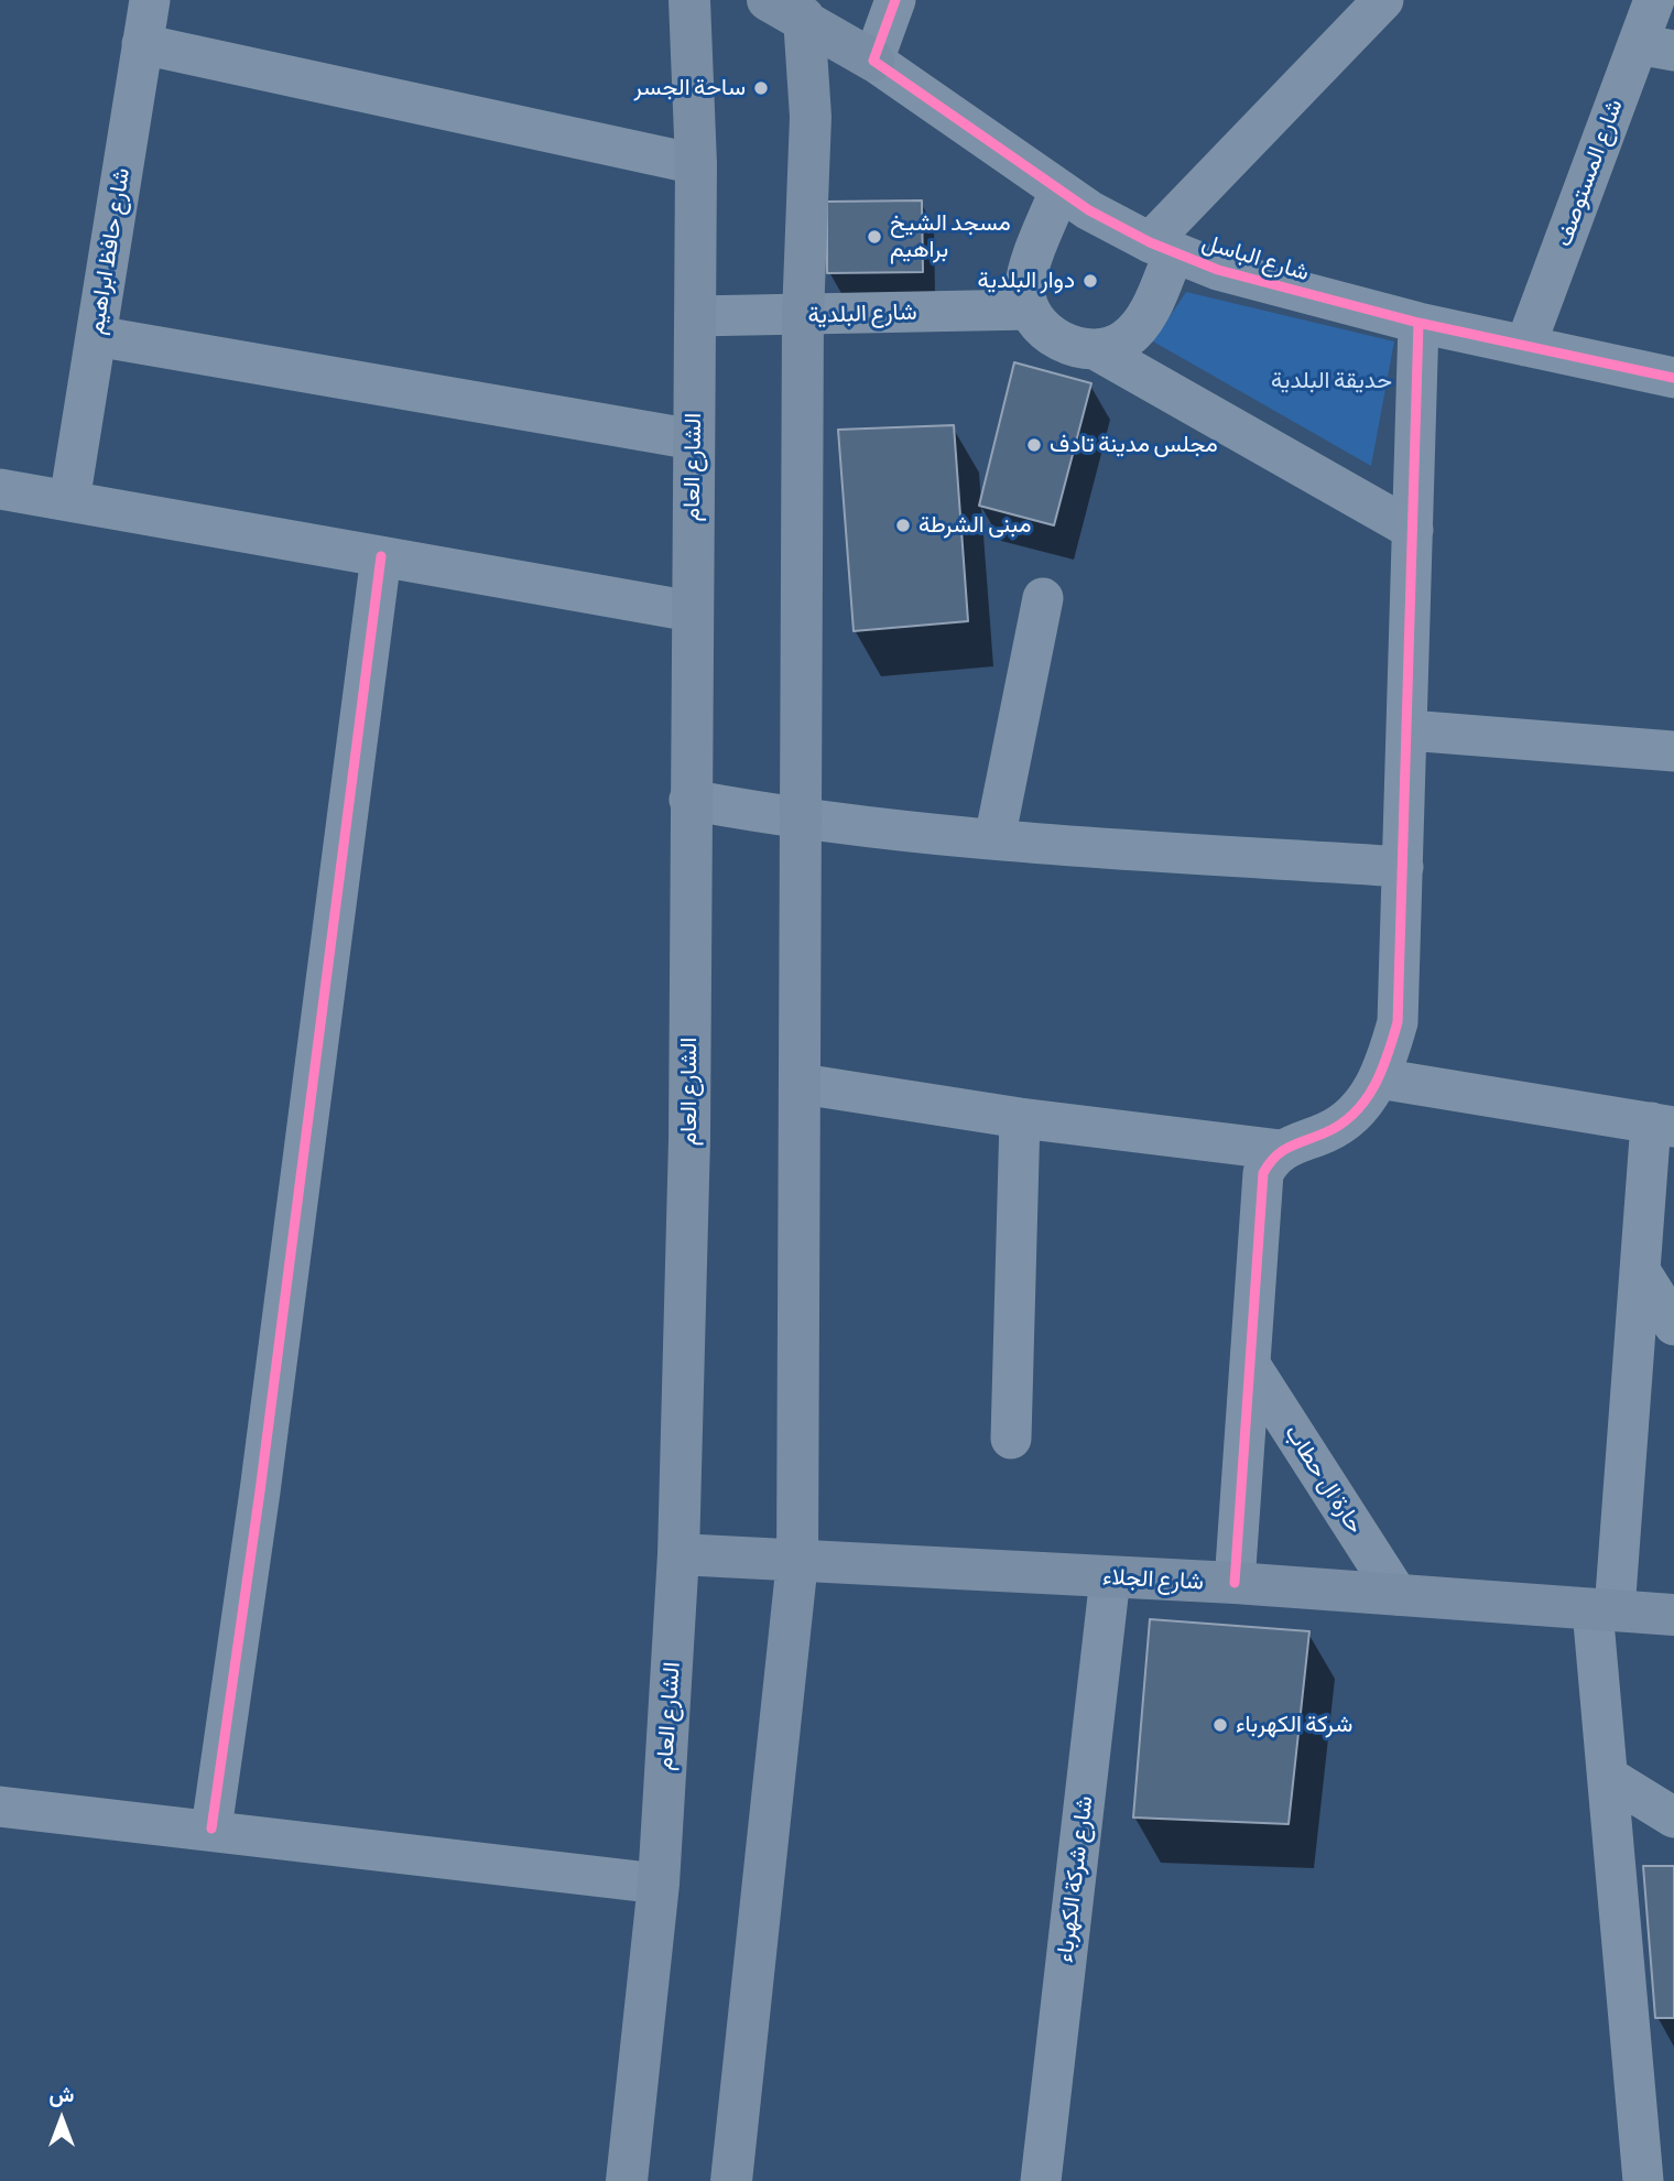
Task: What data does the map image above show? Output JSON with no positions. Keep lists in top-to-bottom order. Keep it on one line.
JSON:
{"streets":{"main road":["شارع الباسل","الشارع العام","شارع الجلاء"],"street":["شارع المستوصف","شارع حافظ ابراهيم","شارع البلدية","حارة ال حطاب","شارع شركة الكهرباء"]},"crossings":[["شارع المستوصف","شارع الباسل"],["شارع الباسل","شارع البلدية"],["شارع البلدية","الشارع العام"],["الشارع العام","شارع الجلاء"],["حارة ال حطاب","شارع الجلاء"],["شارع الجلاء","شارع شركة الكهرباء"]],"parks":["حديقة البلدية"],"places":["ساحة الجسر","مسجد الشيخ براهيم","دوار البلدية","مجلس مدينة تادف","مبنى الشرطة","شركة الكهرباء"],"north":"top"}
